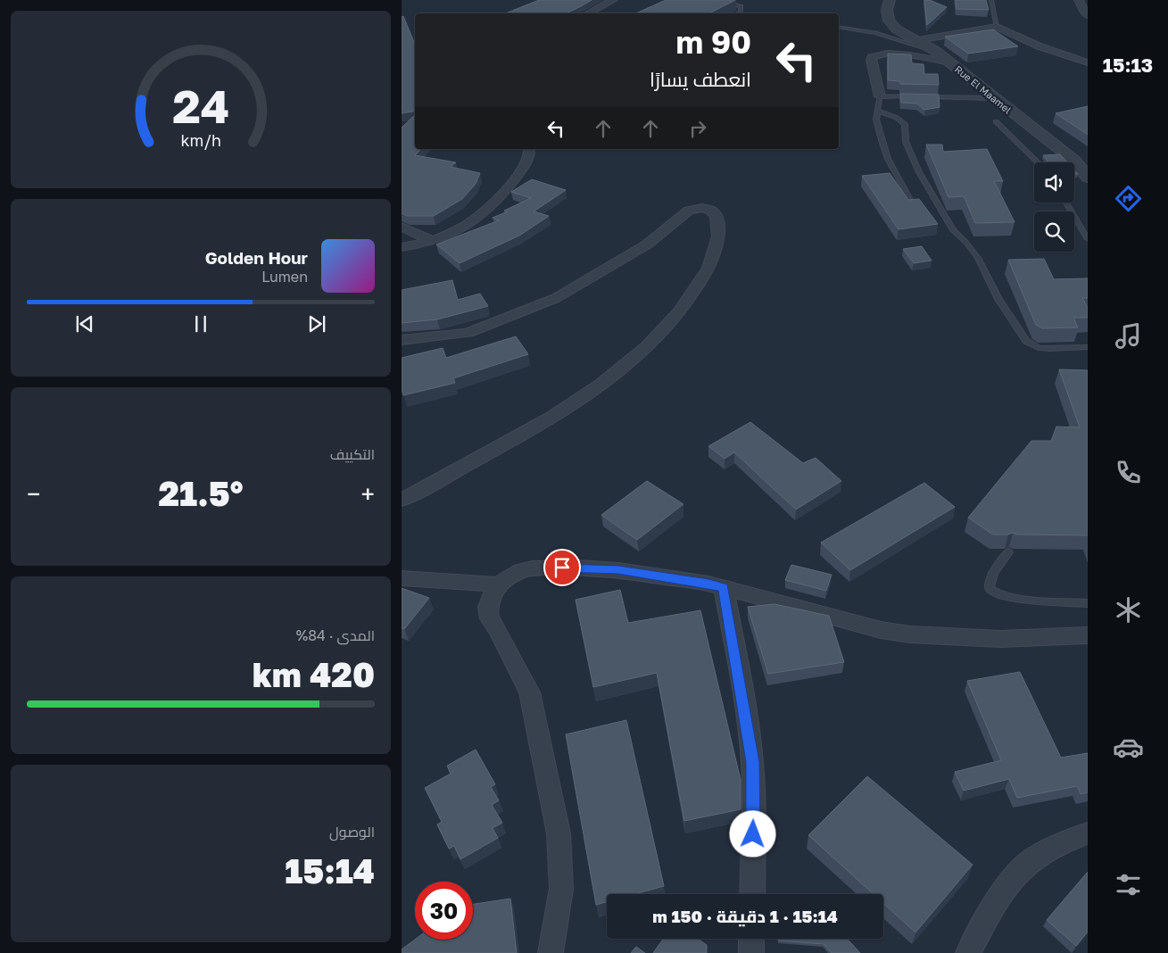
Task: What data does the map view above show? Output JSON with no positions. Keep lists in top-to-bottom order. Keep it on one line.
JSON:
{"streets":{"street":["Rue El Maamel"]},"page":{"tabs":"15:13","turn":["90 m","انعطف يسارًا"],"song":["Golden Hour","Lumen"],"tile":["التكييف",["المدى · 84%","420 km"],["الوصول","15:14"]],"heat":["−","21.5°","+"],"limit":"30","trip":"15:14 · 1 دقيقة · 150 m","gauge":["24","km/h"]}}
